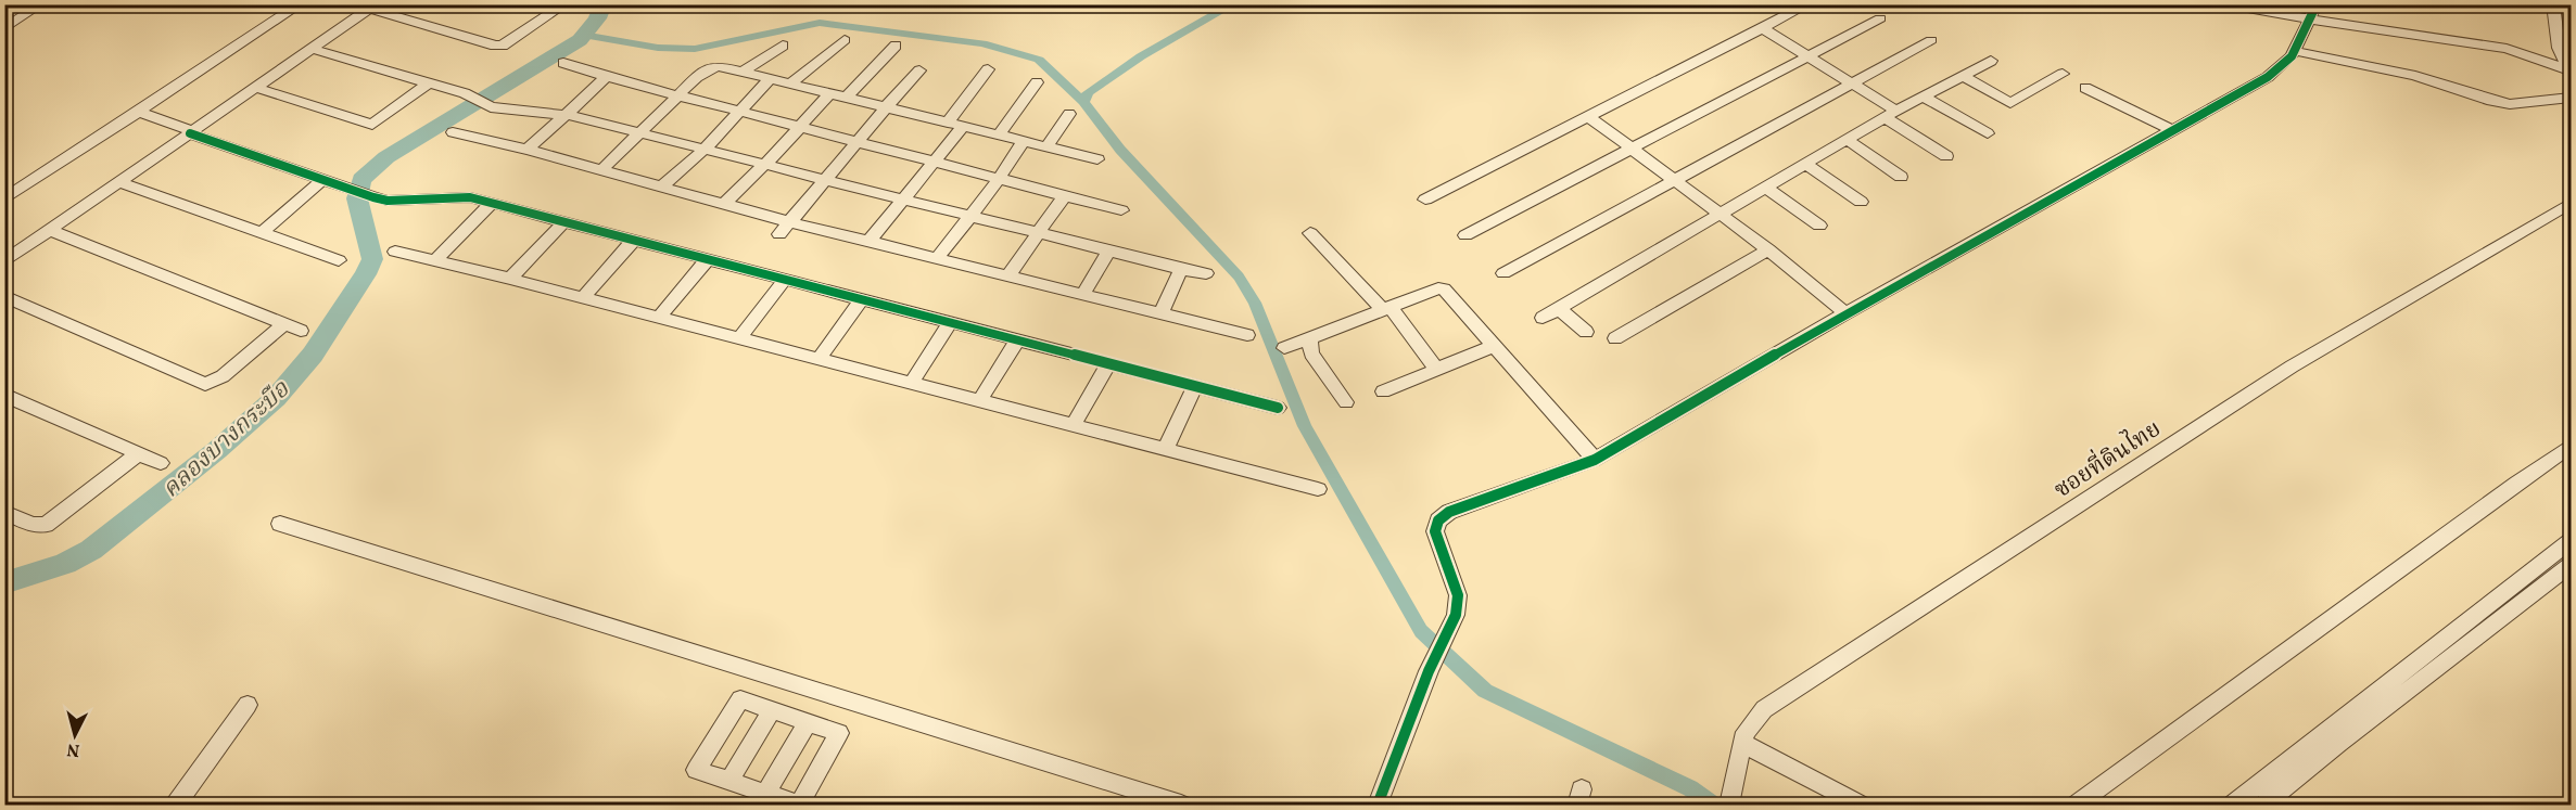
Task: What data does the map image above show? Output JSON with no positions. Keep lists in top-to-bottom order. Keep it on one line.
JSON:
{"streets":{"street":["ซอยที่ดินไทย"]},"water":["คลองบางกระบือ"],"north":"bottom"}
